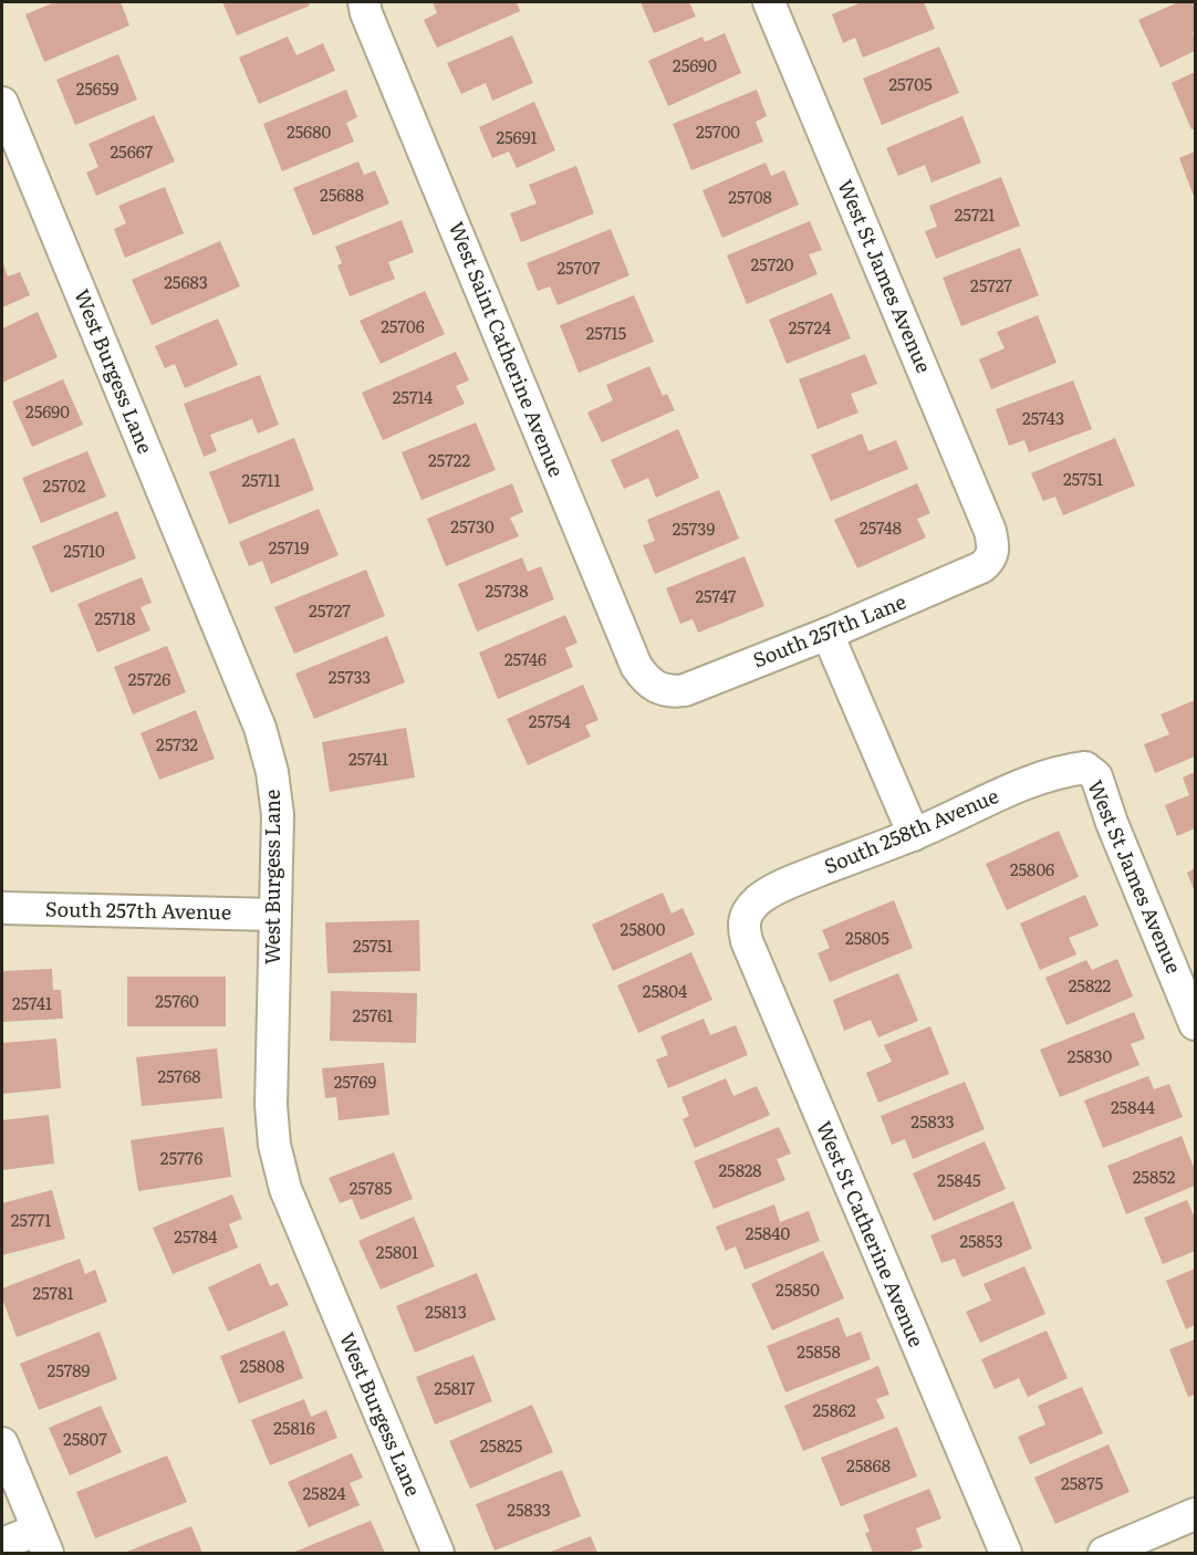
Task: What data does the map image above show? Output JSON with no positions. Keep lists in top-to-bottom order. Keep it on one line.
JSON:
{"streets":{"street":["West St James Avenue","West Saint Catherine Avenue","West Burgess Lane","South 257th Lane","South 258th Avenue","South 257th Avenue","West St Catherine Avenue"]},"crossings":[["West St James Avenue","South 257th Lane"],["West St James Avenue","South 258th Avenue"],["West Saint Catherine Avenue","South 257th Lane"],["West Burgess Lane","South 257th Avenue"],["South 258th Avenue","West St Catherine Avenue"]],"house_numbers":["25690","25705","25659","25680","25700","25691","25667","25688","25708","25721","25720","25707","25683","25727","25706","25724","25715","25714","25690","25743","25722","25751","25711","25702","25730","25748","25739","25719","25710","25738","25747","25727","25718","25746","25733","25726","25754","25732","25741","25806","25800","25805","25751","25822","25804","25760","25741","25761","25830","25768","25769","25844","25833","25776","25828","25852","25845","25785","25771","25840","25784","25853","25801","25850","25781","25813","25858","25808","25789","25817","25862","25816","25807","25825","25868","25875","25824","25833"]}
